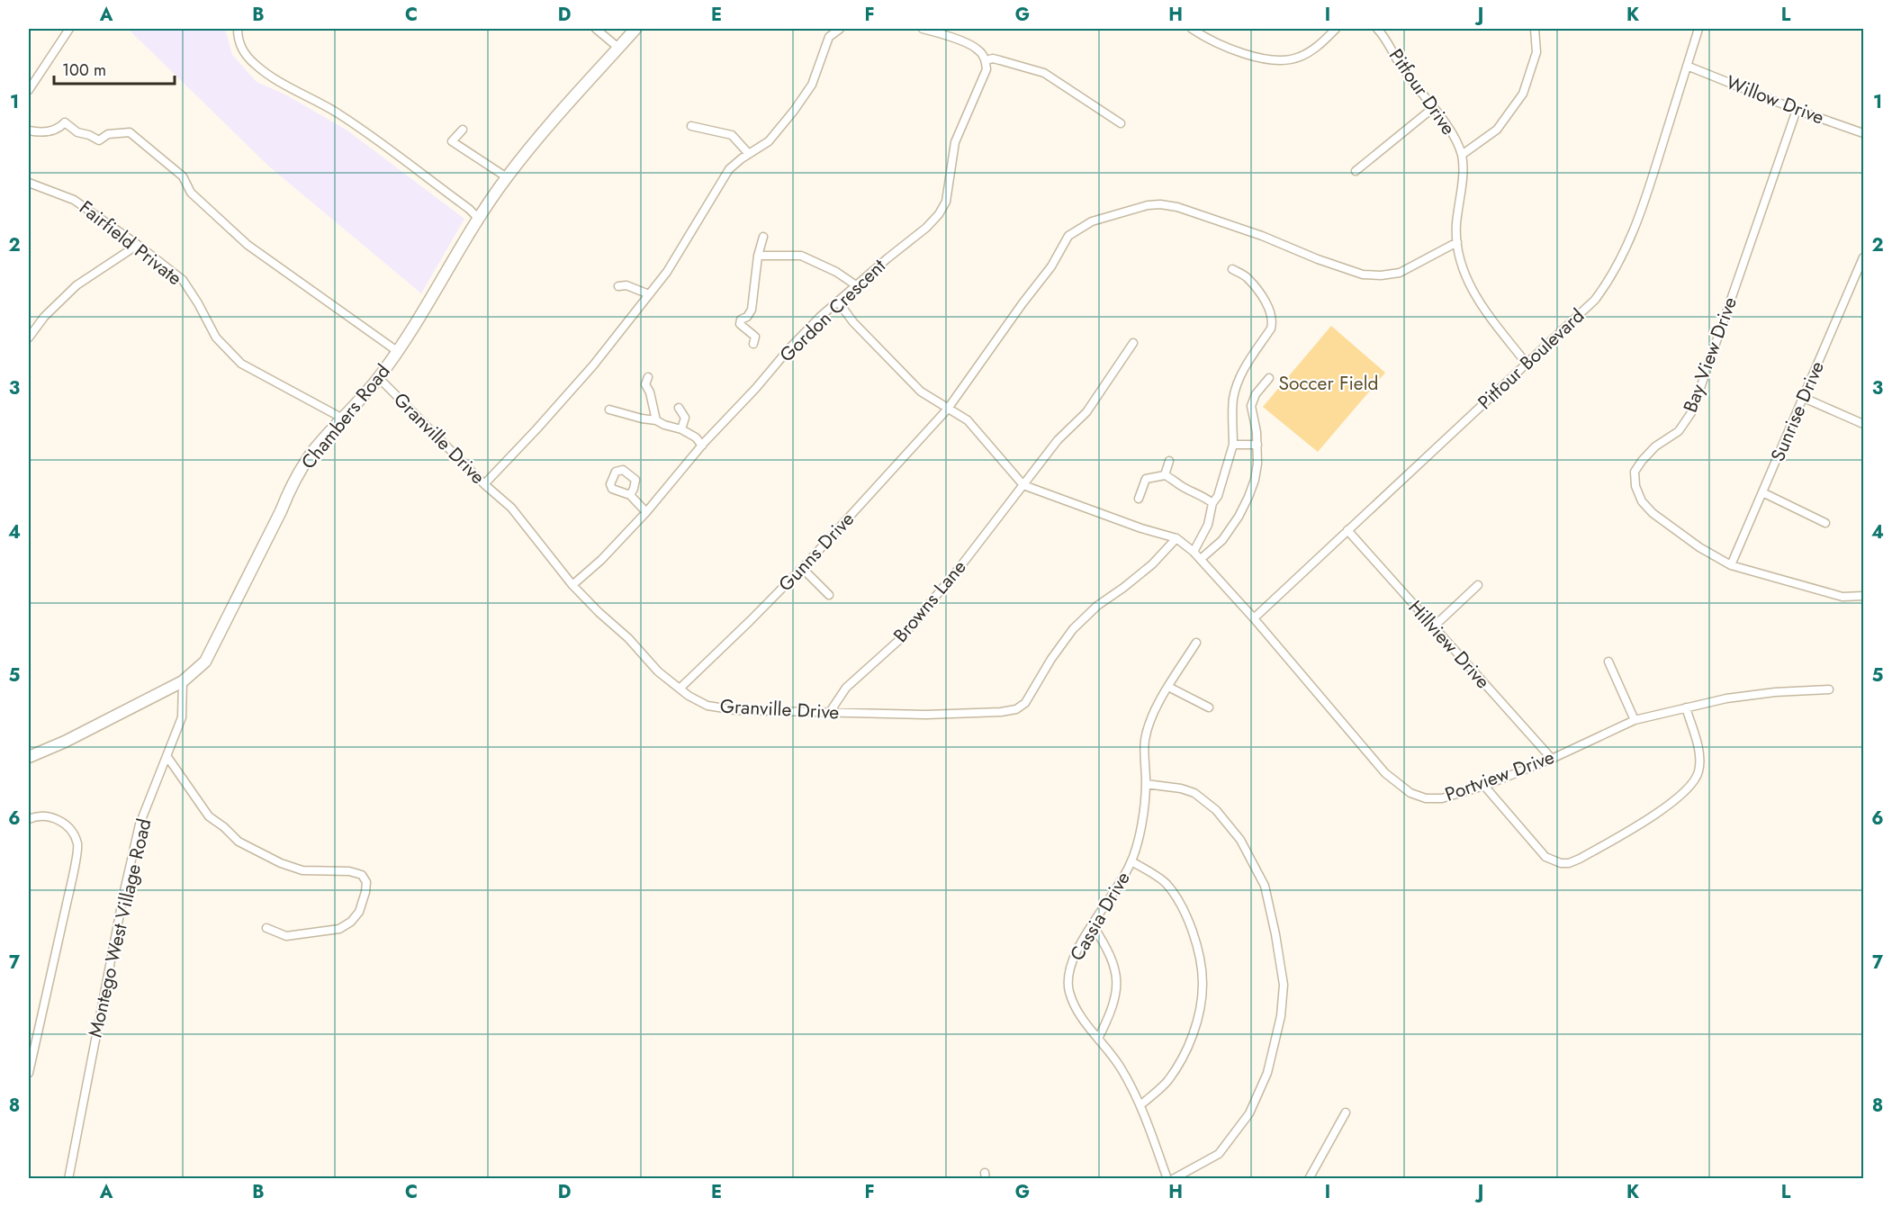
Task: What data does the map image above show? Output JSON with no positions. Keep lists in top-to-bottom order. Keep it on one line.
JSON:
{"streets":{"street":["Pitfour Drive","Willow Drive","Fairfield Private","Gordon Crescent","Bay View Drive","Pitfour Boulevard","Sunrise Drive","Chambers Road","Granville Drive","Gunns Drive","Browns Lane","Hillview Drive","Portview Drive","Cassia Drive","Montego West Village Road"]},"crossings":[["Pitfour Drive","Pitfour Boulevard"],["Pitfour Drive","Gunns Drive"],["Willow Drive","Bay View Drive"],["Willow Drive","Pitfour Boulevard"],["Fairfield Private","Chambers Road"],["Gordon Crescent","Granville Drive"],["Bay View Drive","Sunrise Drive"],["Pitfour Boulevard","Hillview Drive"],["Pitfour Boulevard","Portview Drive"],["Chambers Road","Granville Drive"],["Chambers Road","Montego West Village Road"],["Granville Drive","Gunns Drive"],["Granville Drive","Browns Lane"],["Granville Drive","Portview Drive"],["Hillview Drive","Portview Drive"]],"parks":["Soccer Field"],"scale_bar":"100 m","grid":{"columns":["A","B","C","D","E","F","G","H","I","J","K","L"],"rows":["1","2","3","4","5","6","7","8"]}}
